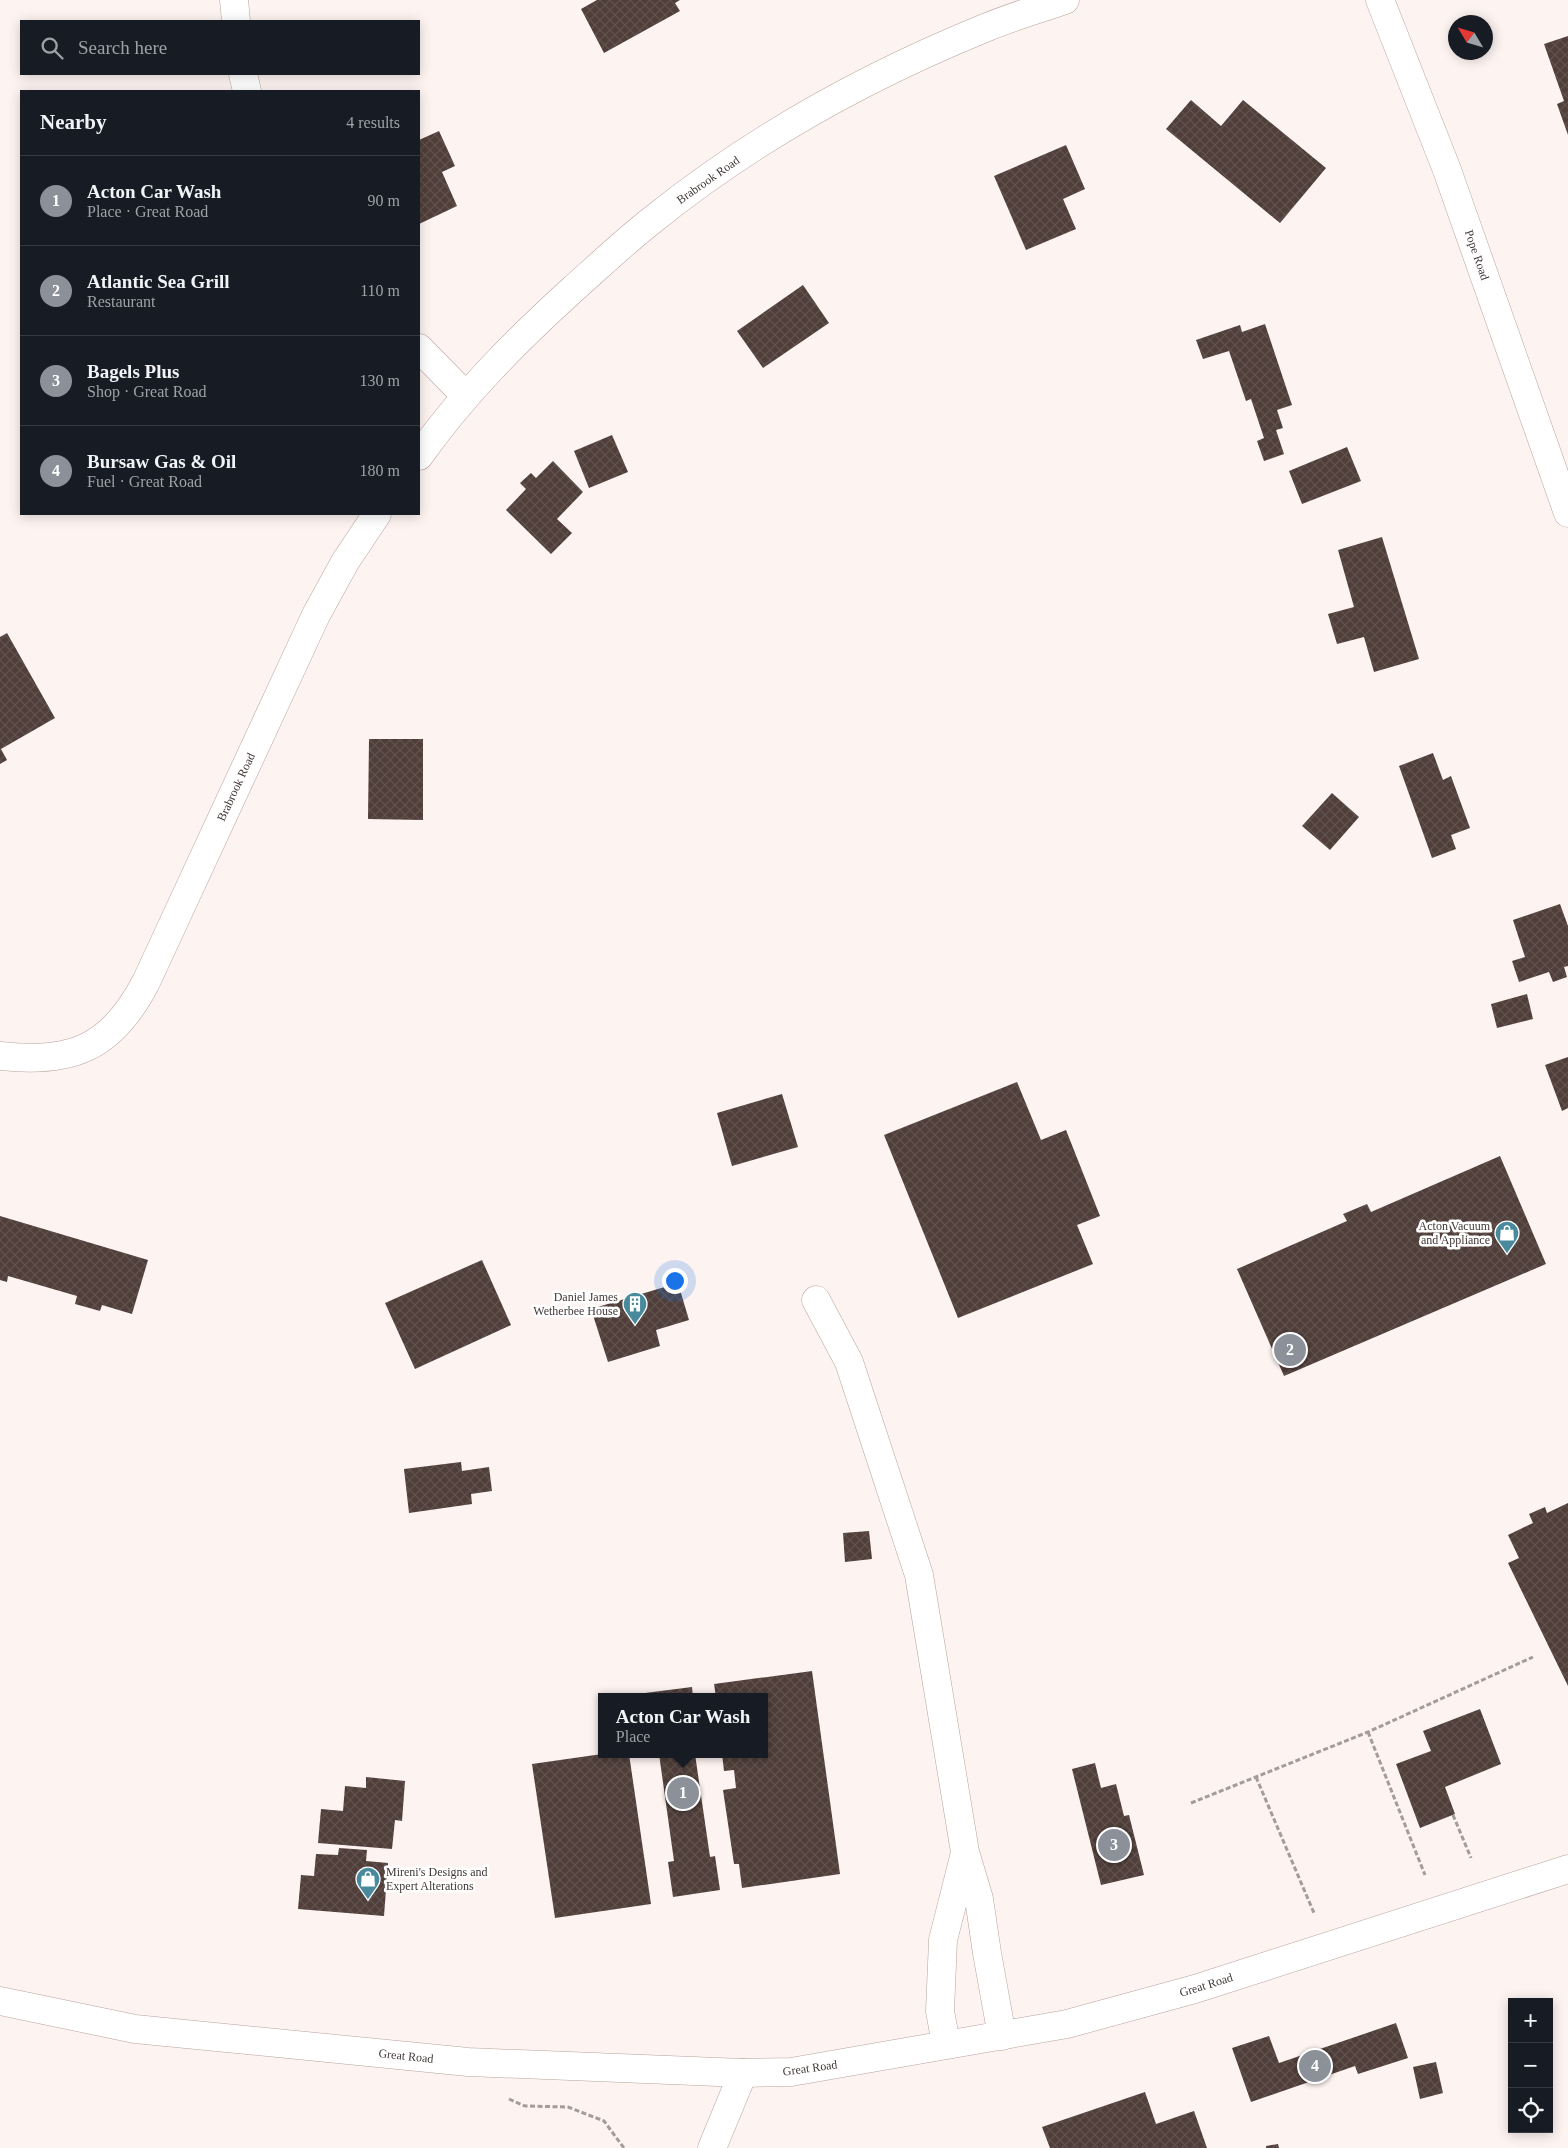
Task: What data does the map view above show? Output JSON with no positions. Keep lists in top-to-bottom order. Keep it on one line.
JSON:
{"streets":{"street":["Brabrook Road","Pope Road","Great Road"]},"places":{"shop":["Acton Vacuum and Appliance","Mireni's Designs and Expert Alterations"],"building":["Daniel James Wetherbee House"]},"north":"top left","page":{"search":"Search here","heading":["Nearby","4 results"],"list":[{"mark":"1","name":"Acton Car Wash","note":"Place · Great Road","value":"90 m"},{"mark":"2","name":"Atlantic Sea Grill","note":"Restaurant","value":"110 m"},{"mark":"3","name":"Bagels Plus","note":"Shop · Great Road","value":"130 m"},{"mark":"4","name":"Bursaw Gas & Oil","note":"Fuel · Great Road","value":"180 m"}],"pins":["2","1","3","4"],"popup":["Acton Car Wash","Place"],"map_buttons":["+","−"]}}
